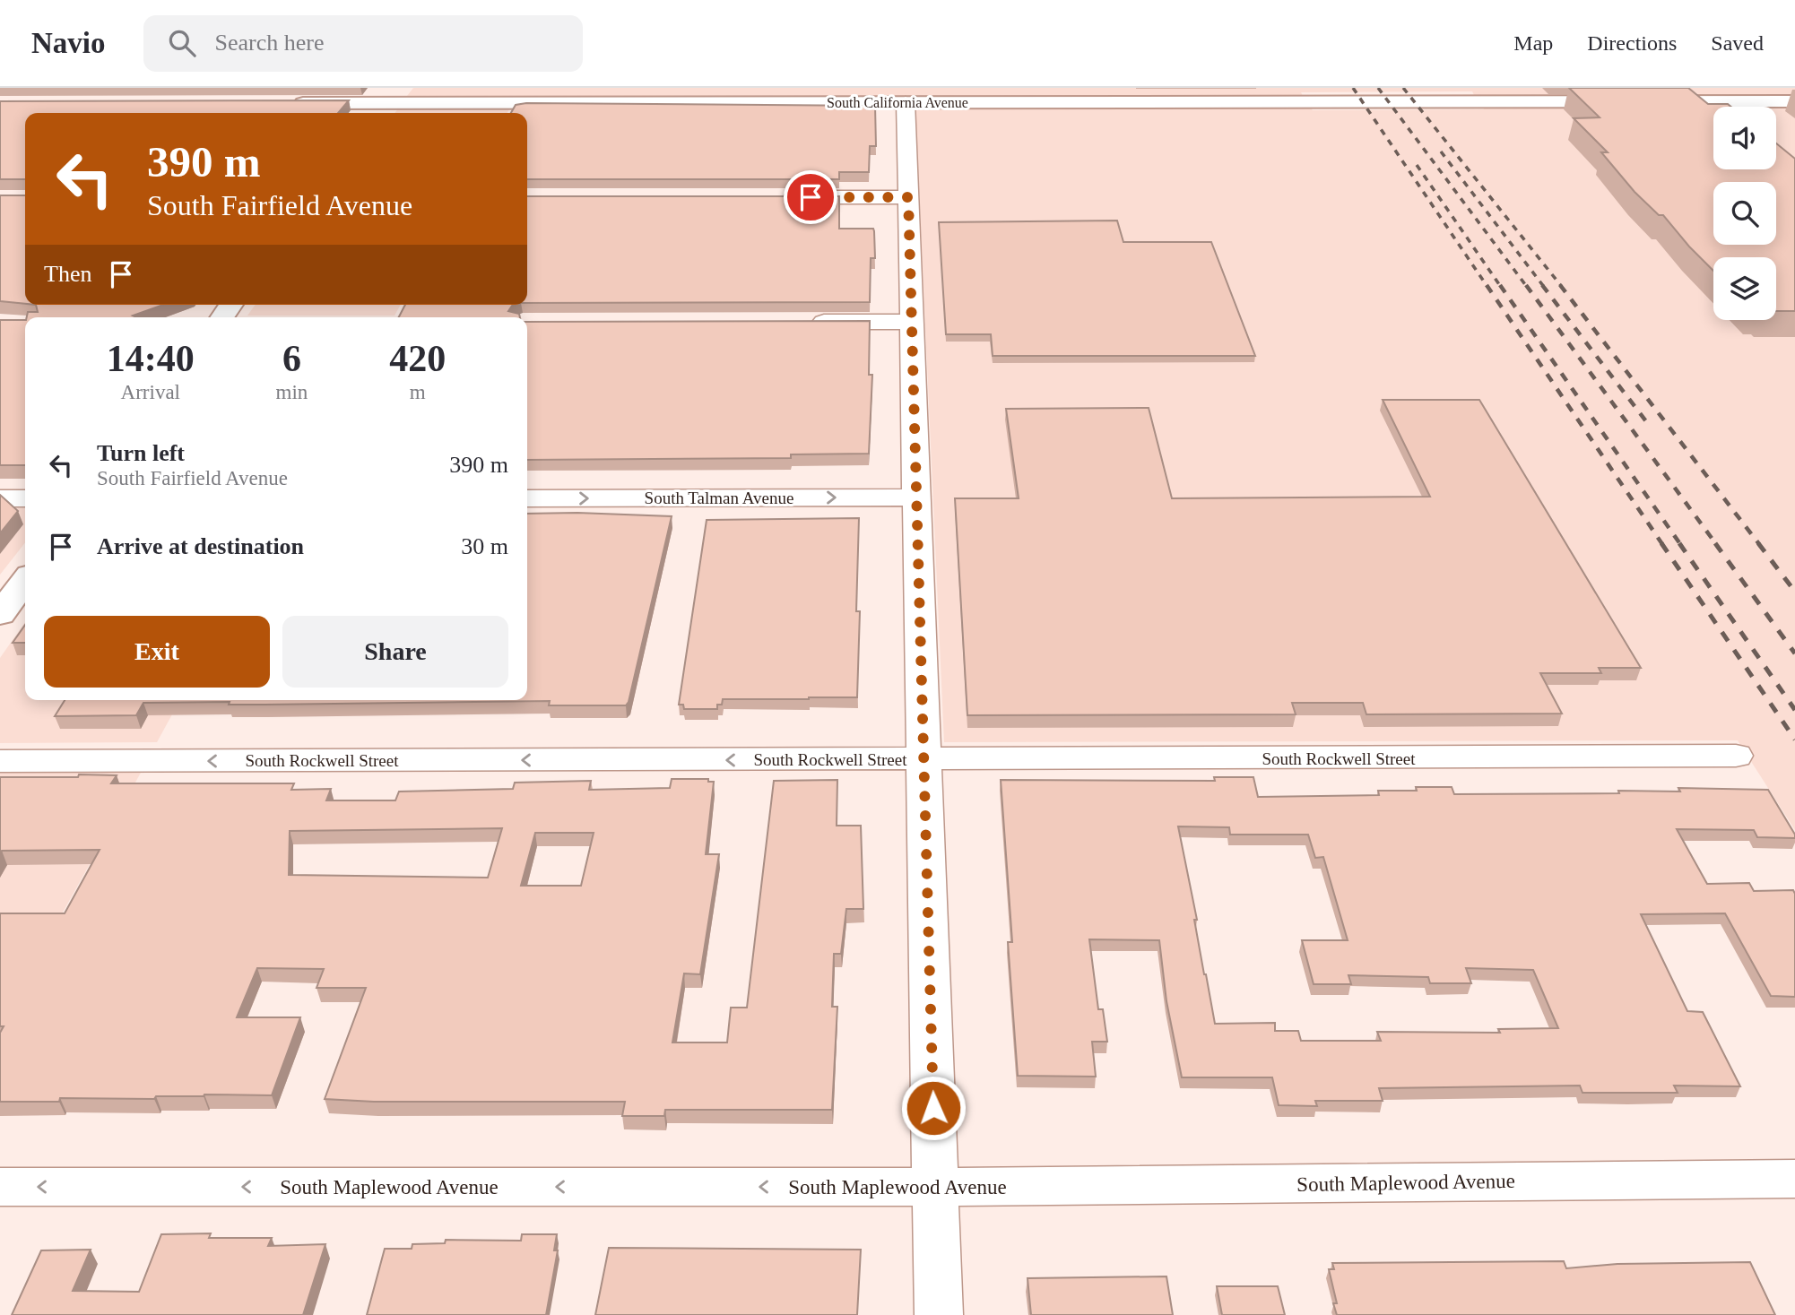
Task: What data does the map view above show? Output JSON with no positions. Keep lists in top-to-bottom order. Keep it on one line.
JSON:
{"streets":{"street":["South California Avenue","South Talman Avenue","South Rockwell Street","South Maplewood Avenue"]},"one_way":["South Talman Avenue","South Rockwell Street","South Maplewood Avenue"],"page":{"header":"Navio","search":"Search here","nav":["Map","Directions","Saved"],"turn":["390 m","South Fairfield Avenue"],"then":"Then","eta":["14:40","Arrival","6","min","420","m"],"list":[{"name":"Turn left","note":"South Fairfield Avenue","value":"390 m"},{"name":"Arrive at destination","value":"30 m"}],"buttons":["Exit","Share"]}}
